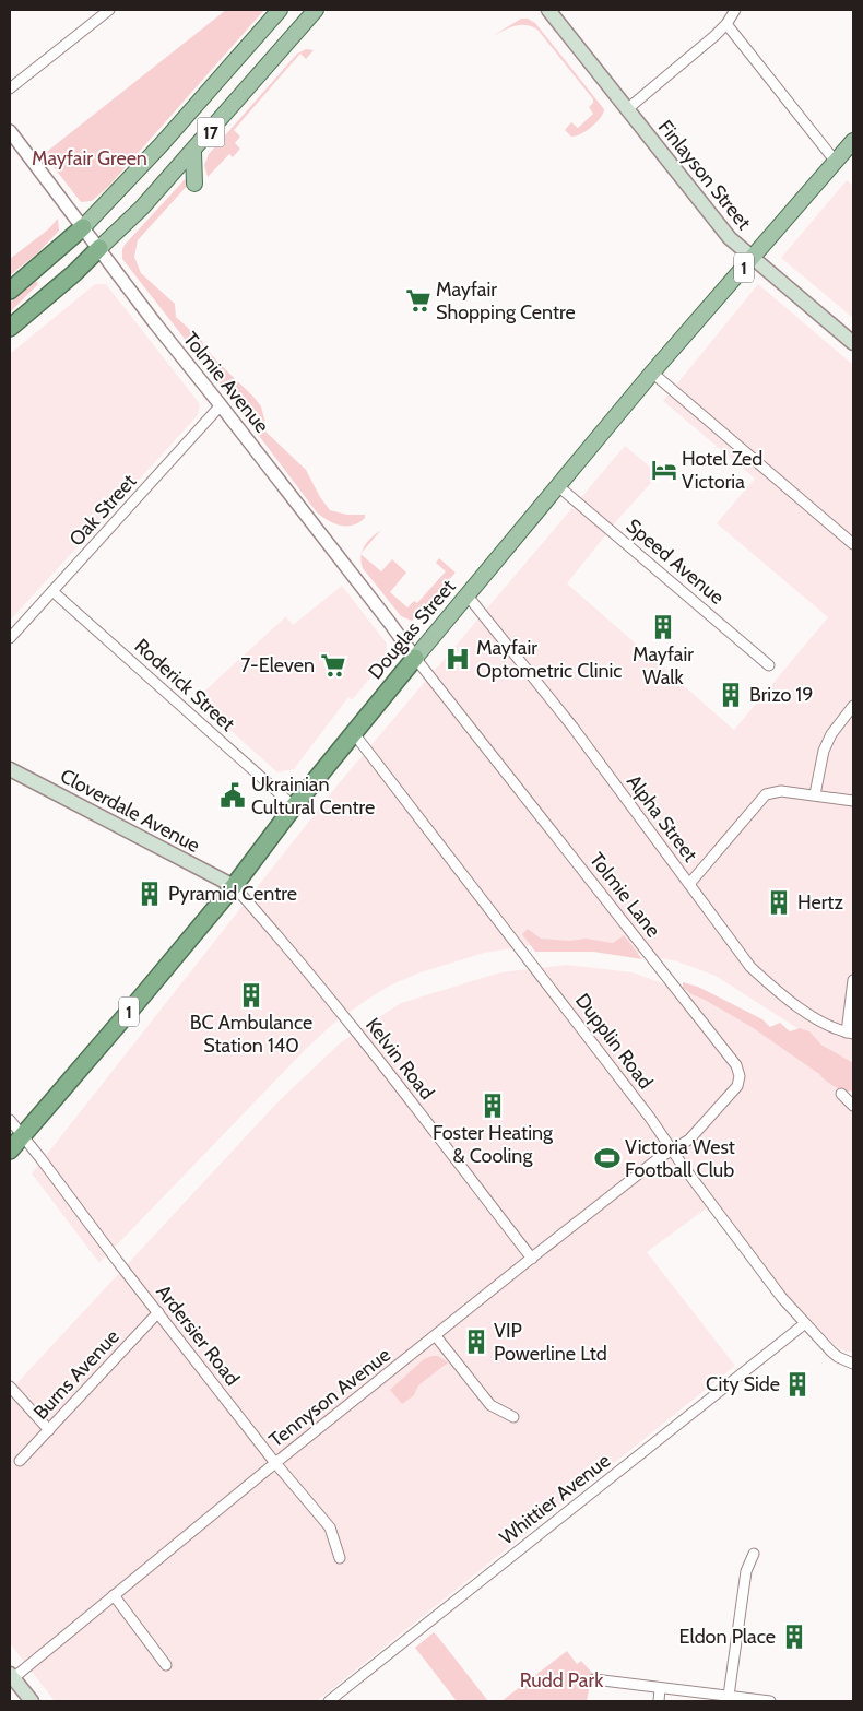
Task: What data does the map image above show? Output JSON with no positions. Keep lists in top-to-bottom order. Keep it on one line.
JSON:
{"streets":{"highway":["17","1","Douglas Street"],"main road":["Finlayson Street","Cloverdale Avenue"],"street":["Tolmie Avenue","Oak Street","Speed Avenue","Roderick Street","Alpha Street","Tolmie Lane","Dupplin Road","Kelvin Road","Ardersier Road","Burns Avenue","Tennyson Avenue","Whittier Avenue"]},"crossings":[["17","Tolmie Avenue"],["Finlayson Street","Douglas Street"],["Tolmie Avenue","Oak Street"],["Tolmie Avenue","Douglas Street"],["Tolmie Avenue","Tolmie Lane"],["Oak Street","Roderick Street"],["Speed Avenue","Douglas Street"],["Douglas Street","Roderick Street"],["Douglas Street","Cloverdale Avenue"],["Douglas Street","Alpha Street"],["Douglas Street","Tolmie Lane"],["Douglas Street","Dupplin Road"],["Douglas Street","Kelvin Road"],["Douglas Street","Ardersier Road"],["Cloverdale Avenue","Kelvin Road"],["Tolmie Lane","Dupplin Road"],["Tolmie Lane","Tennyson Avenue"],["Dupplin Road","Tennyson Avenue"],["Dupplin Road","Whittier Avenue"],["Kelvin Road","Tennyson Avenue"],["Ardersier Road","Burns Avenue"],["Ardersier Road","Tennyson Avenue"]],"parks":["Mayfair Green","Rudd Park"],"places":{"supermarket":["Mayfair Shopping Centre","7-Eleven"],"hotel":["Hotel Zed Victoria"],"building":["Mayfair Walk","Brizo 19","Pyramid Centre","Hertz","BC Ambulance Station 140","Foster Heating & Cooling","VIP Powerline Ltd","City Side","Eldon Place"],"hospital":["Mayfair Optometric Clinic"],"public building":["Ukrainian Cultural Centre"],"sports":["Victoria West Football Club"]}}
